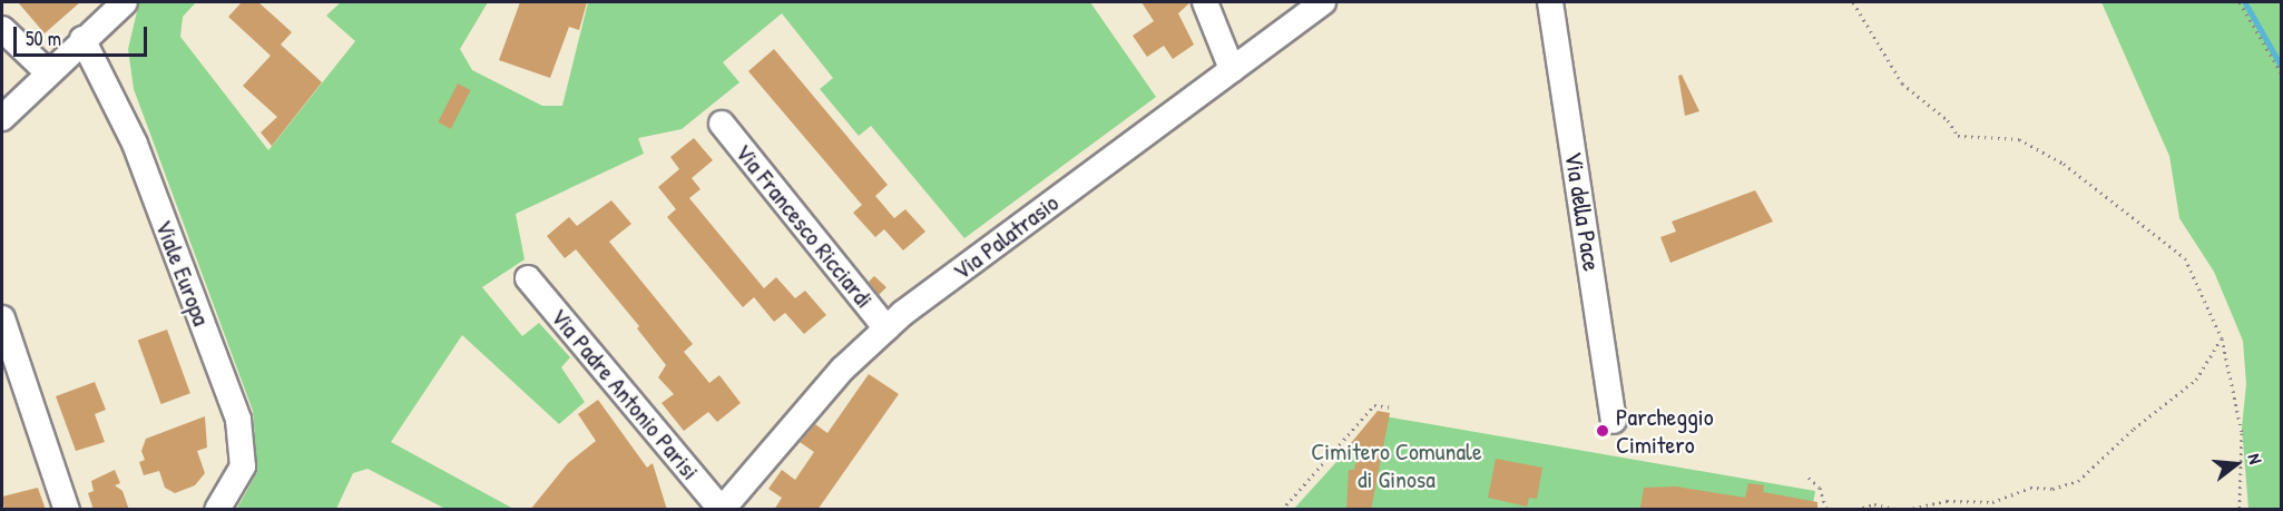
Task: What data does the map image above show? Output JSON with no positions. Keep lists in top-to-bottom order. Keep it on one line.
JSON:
{"streets":{"street":["Via della Pace","Via Francesco Ricciardi","Via Palatrasio","Viale Europa","Via Padre Antonio Parisi"]},"crossings":[["Via Francesco Ricciardi","Via Palatrasio"],["Via Palatrasio","Via Padre Antonio Parisi"]],"parks":["Cimitero Comunale di Ginosa"],"places":["Parcheggio Cimitero"],"scale_bar":"50 m","north":"right"}
